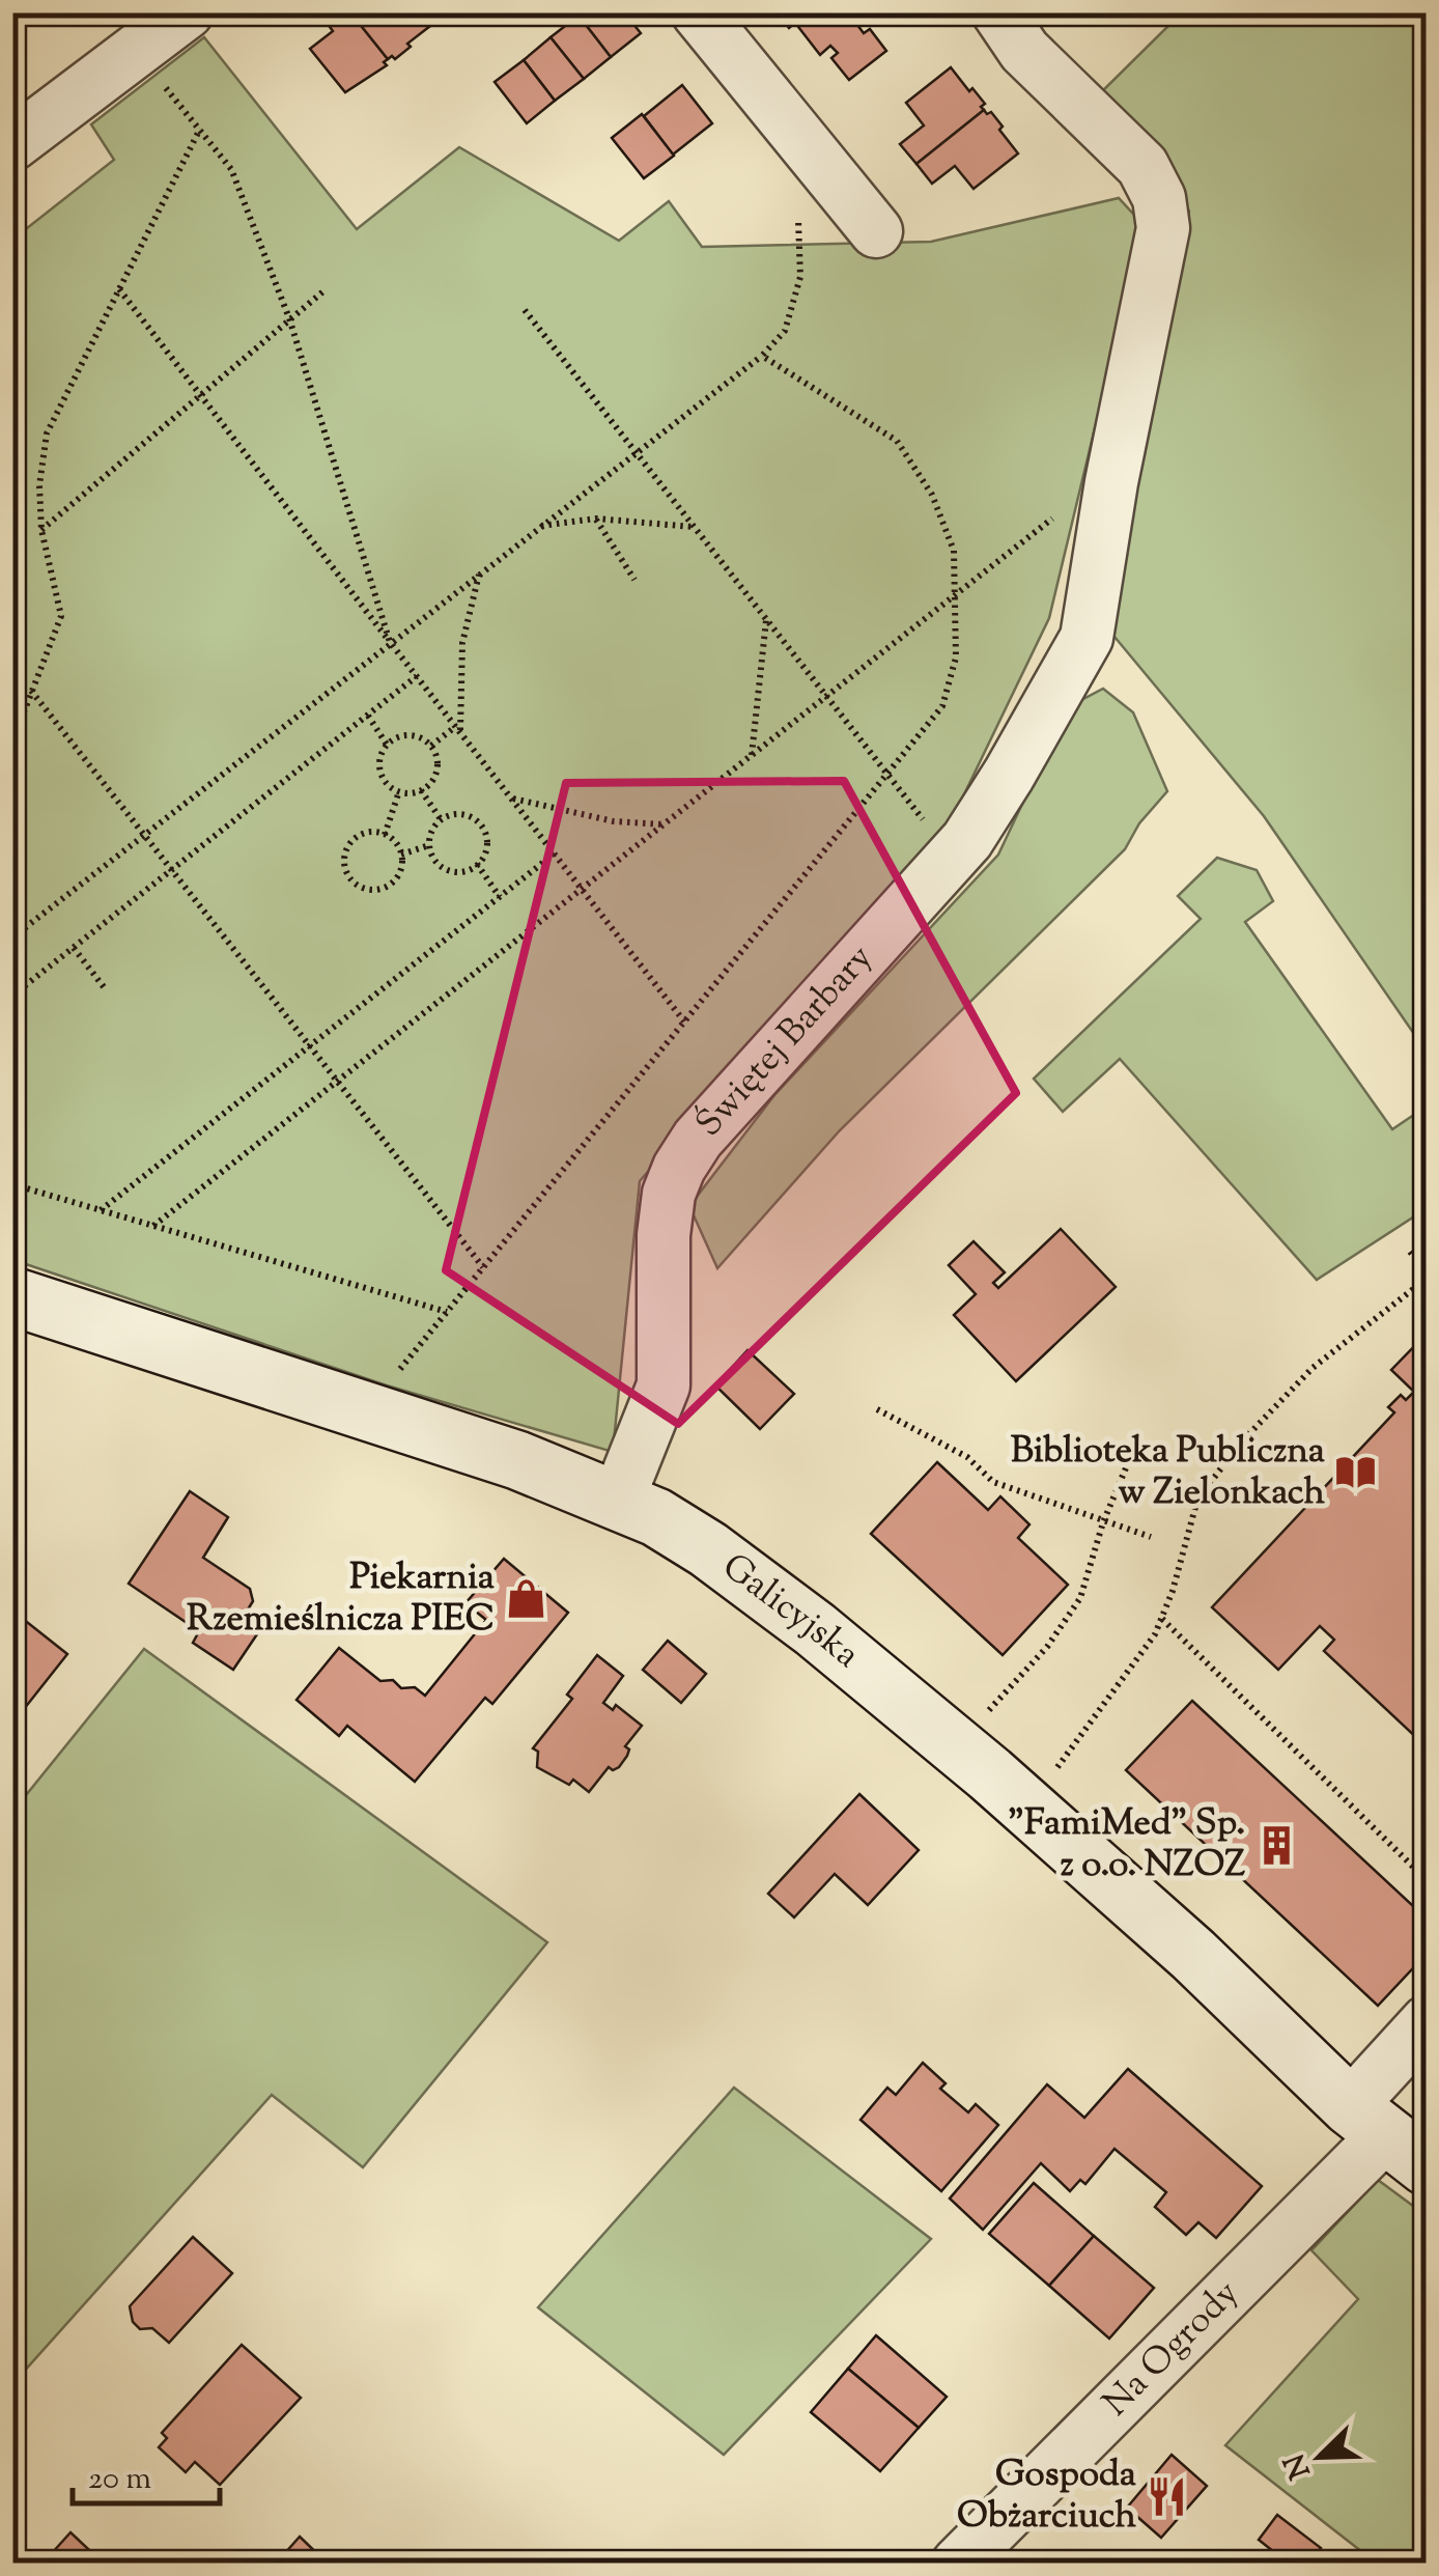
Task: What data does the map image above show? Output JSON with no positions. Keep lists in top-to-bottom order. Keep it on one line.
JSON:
{"streets":{"street":["Świętej Barbary","Galicyjska","Na Ogrody"]},"crossings":[["Świętej Barbary","Galicyjska"],["Galicyjska","Na Ogrody"]],"places":{"library":["Biblioteka Publiczna w Zielonkach"],"shop":["Piekarnia Rzemieślnicza PIEC"],"building":["\"FamiMed\" Sp. z o.o. NZOZ"],"restaurant":["Gospoda Obżarciuch"]},"scale_bar":"20 m","north":"bottom left"}
